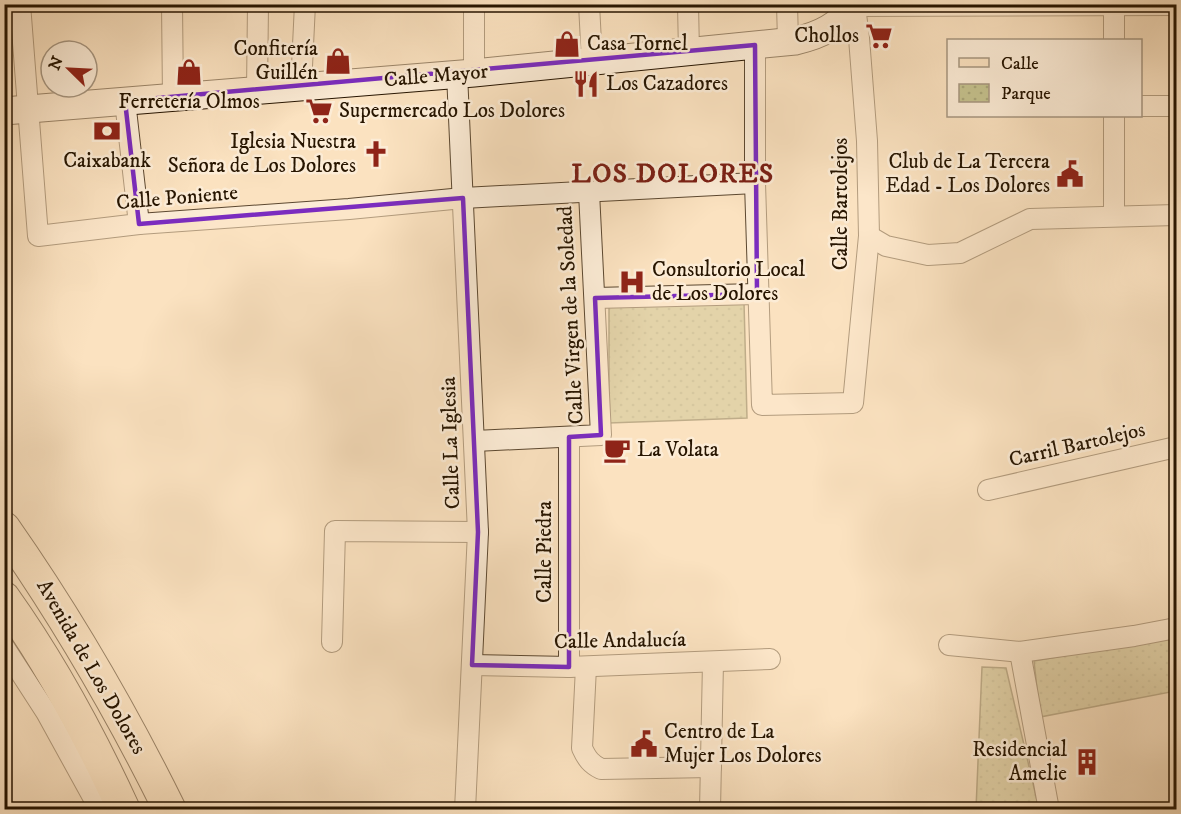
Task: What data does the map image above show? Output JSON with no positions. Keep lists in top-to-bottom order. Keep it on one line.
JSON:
{"streets":{"main road":["Calle Mayor","Avenida de Los Dolores"],"street":["Calle Poniente","Calle Bartolejos","Calle Virgen de la Soledad","Calle La Iglesia","Carril Bartolejos","Calle Piedra","Calle Andalucía"]},"crossings":[["Calle Mayor","Calle Poniente"],["Calle Mayor","Calle Bartolejos"],["Calle Mayor","Calle La Iglesia"],["Calle Poniente","Calle Virgen de la Soledad"],["Calle Poniente","Calle La Iglesia"],["Calle Virgen de la Soledad","Calle Piedra"],["Calle La Iglesia","Calle Andalucía"],["Calle Piedra","Calle Andalucía"]],"districts":["LOS DOLORES"],"places":{"supermarket":["Chollos","Supermercado Los Dolores"],"shop":["Casa Tornel","Confitería Guillén","Ferretería Olmos"],"restaurant":["Los Cazadores"],"bank":["Caixabank"],"church":["Iglesia Nuestra Señora de Los Dolores"],"public building":["Club de La Tercera Edad - Los Dolores","Centro de La Mujer Los Dolores"],"hospital":["Consultorio Local de Los Dolores"],"cafe":["La Volata"],"building":["Residencial Amelie"]},"legend":["Calle","Parque"],"north":"top left"}
